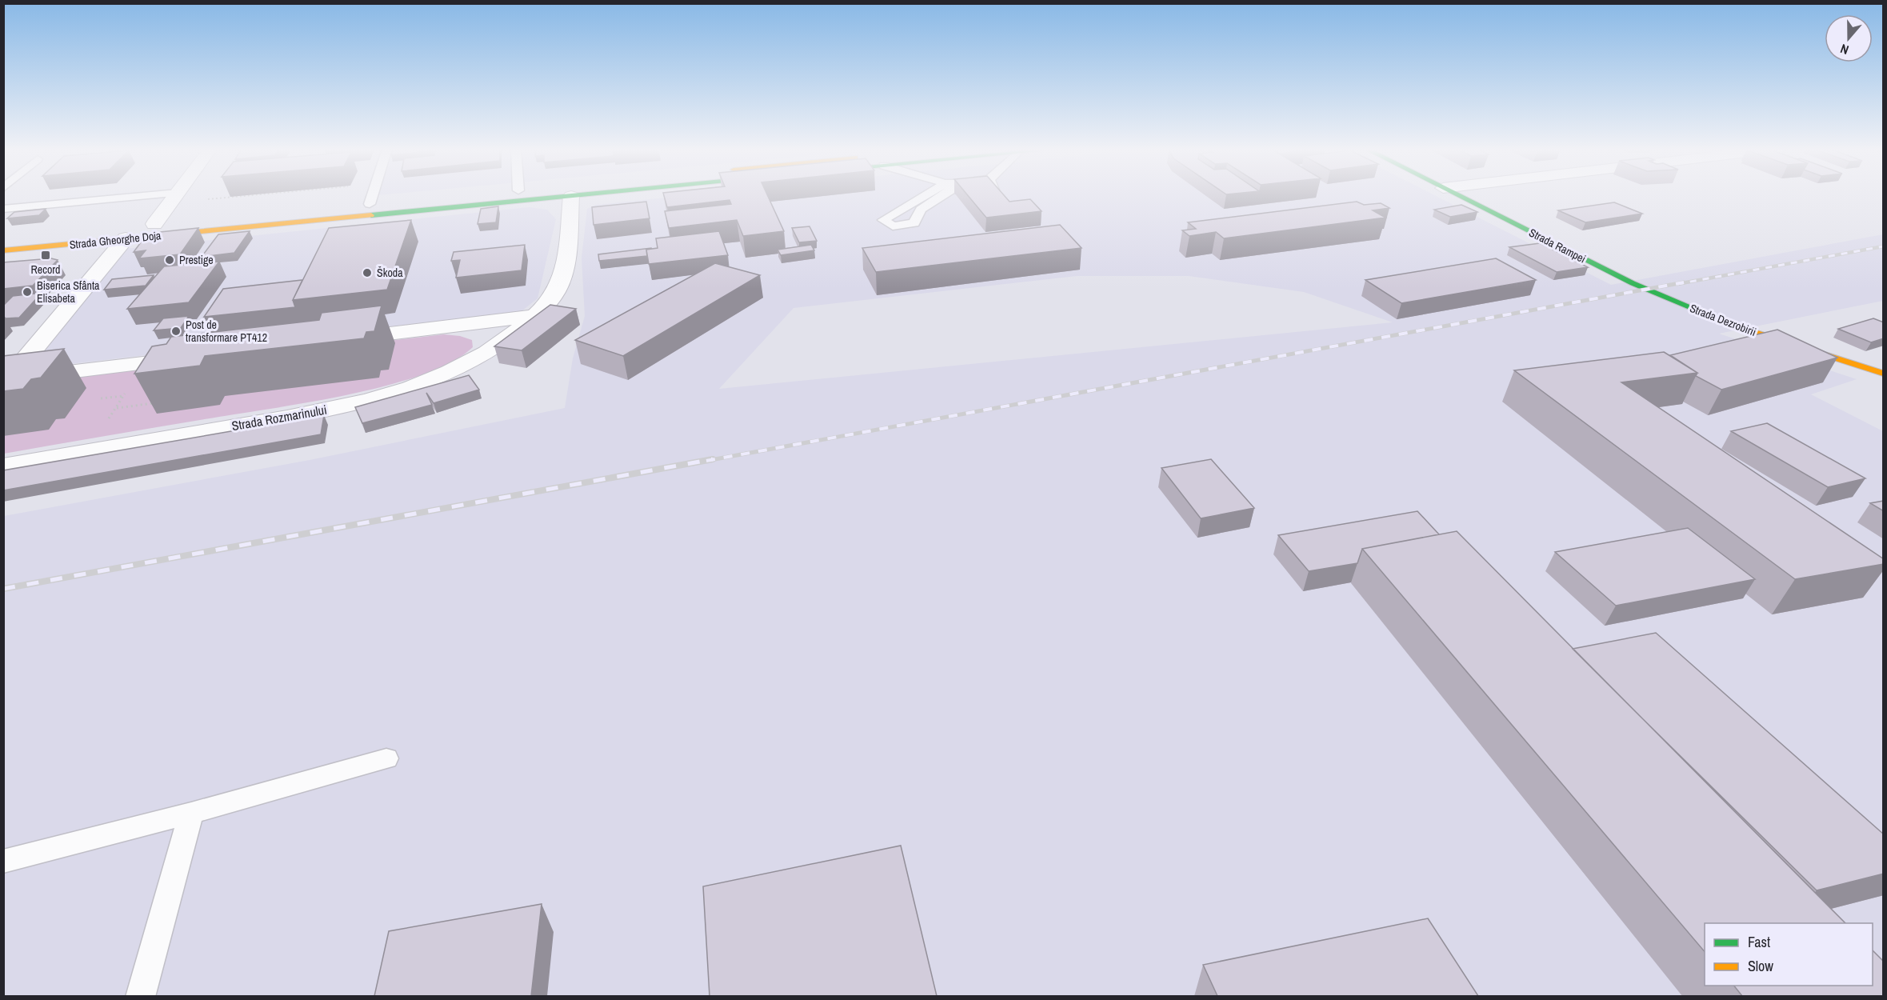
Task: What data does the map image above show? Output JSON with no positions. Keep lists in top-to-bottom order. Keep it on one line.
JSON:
{"streets":{"main road":["Strada Gheorghe Doja","Strada Rampei","Strada Dezrobirii"],"street":["Strada Rozmarinului"]},"crossings":[["Strada Gheorghe Doja","Strada Rozmarinului"],["Strada Rampei","Strada Dezrobirii"]],"places":{"transit":["Record"],"other":["Prestige","Škoda","Biserica Sfânta Elisabeta","Post de transformare PT412"]},"legend":["Fast","Slow"],"north":"bottom"}
